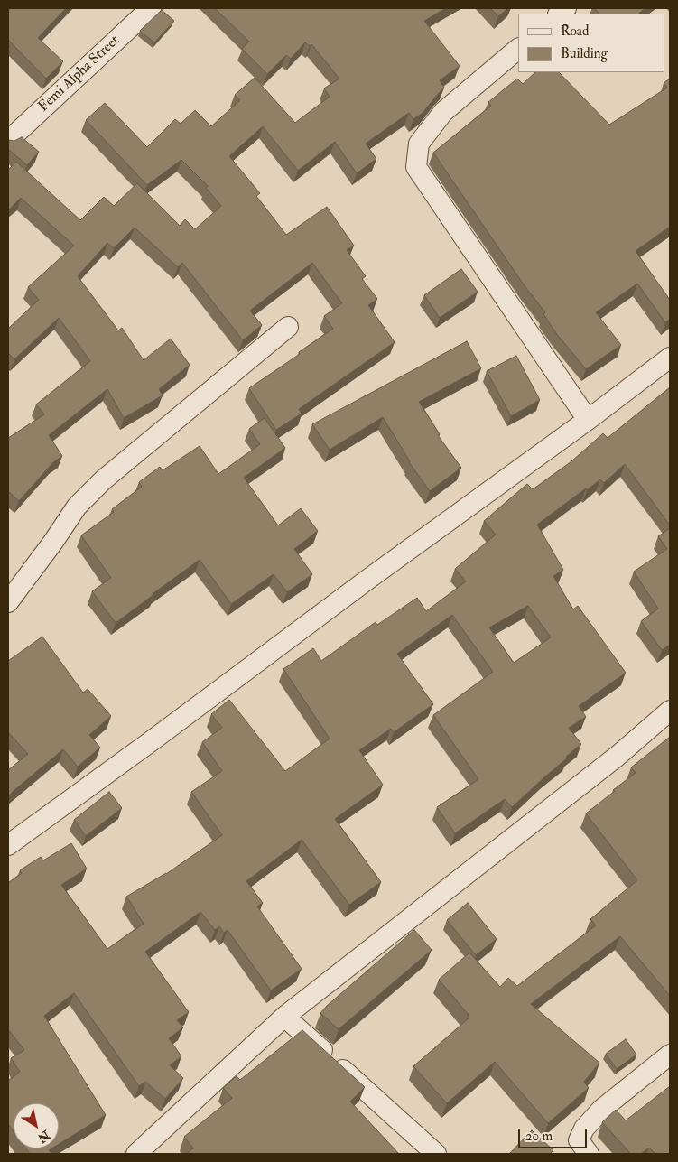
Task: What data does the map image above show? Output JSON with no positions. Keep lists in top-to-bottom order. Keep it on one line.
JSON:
{"streets":{"street":["Femi Alpha Street"]},"legend":["Road","Building"],"scale_bar":"20 m","north":"bottom right"}
